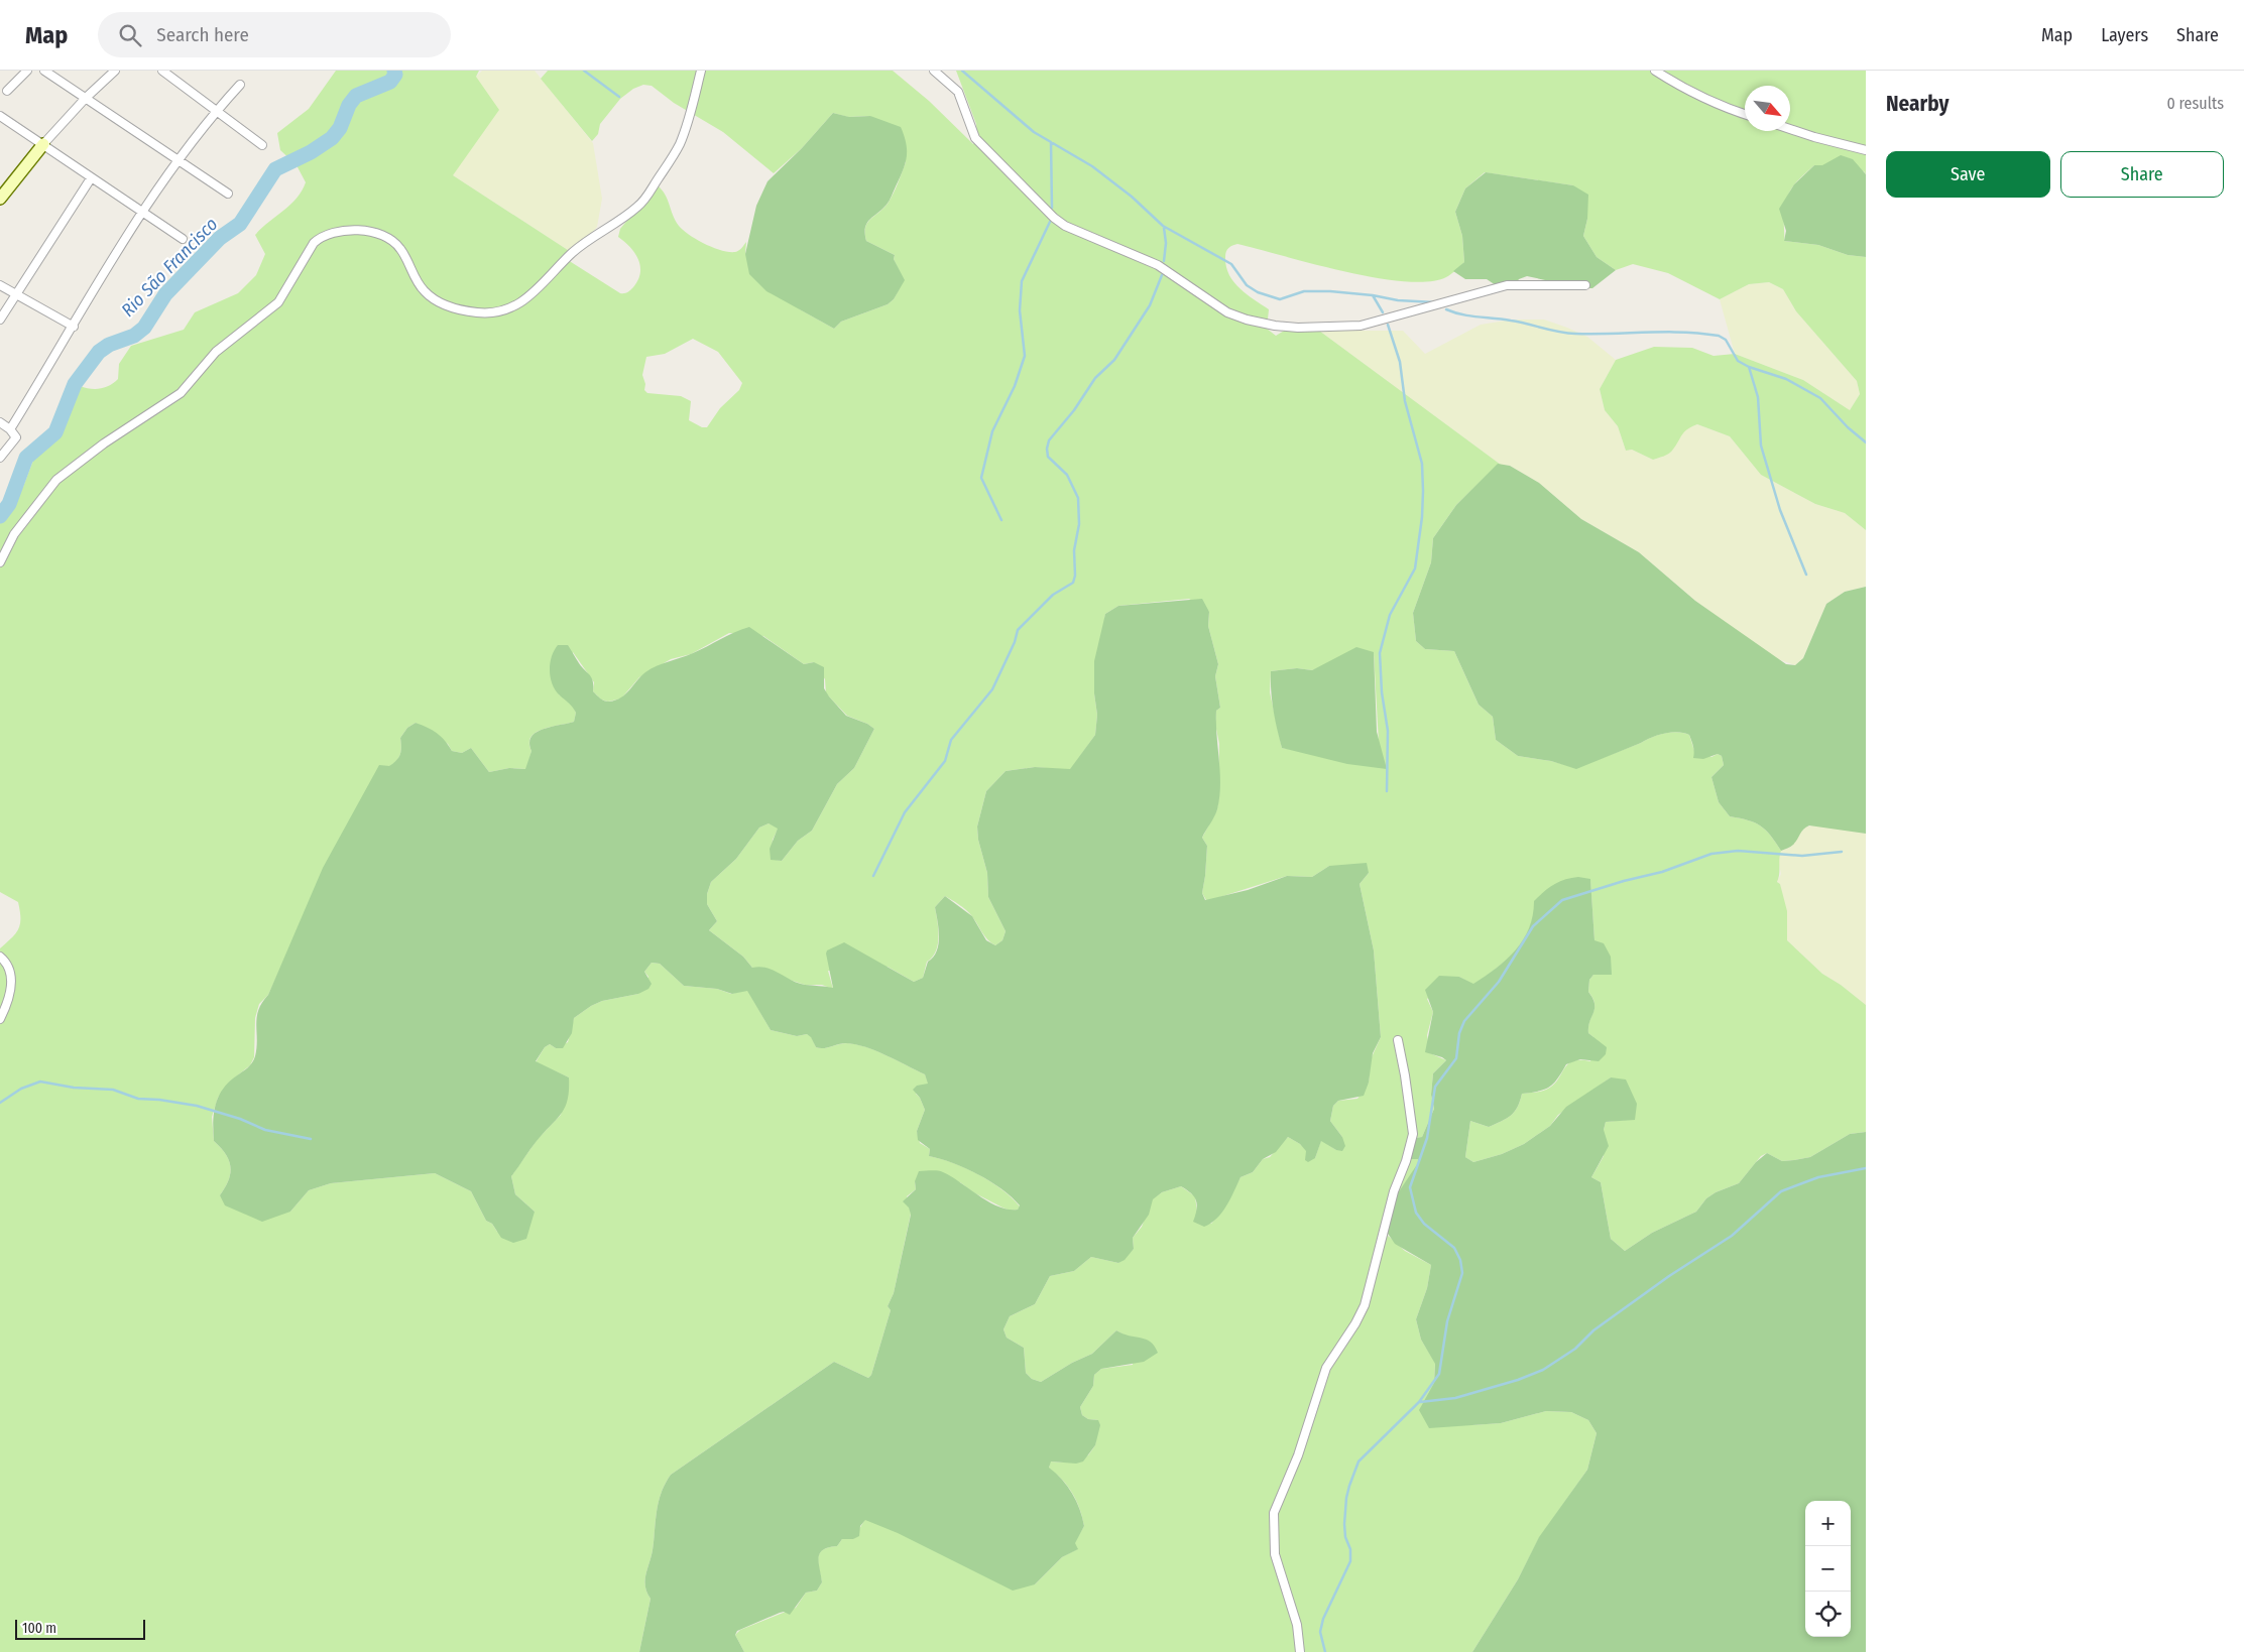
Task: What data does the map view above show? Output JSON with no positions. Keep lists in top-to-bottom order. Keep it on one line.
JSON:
{"water":["Rio São Francisco"],"scale_bar":"100 m","north":"bottom right","page":{"header":"Map","search":"Search here","nav":["Map","Layers","Share"],"heading":["Nearby","0 results"],"buttons":["Save","Share"],"map_buttons":["+","−"],"scale":"100 m"}}
